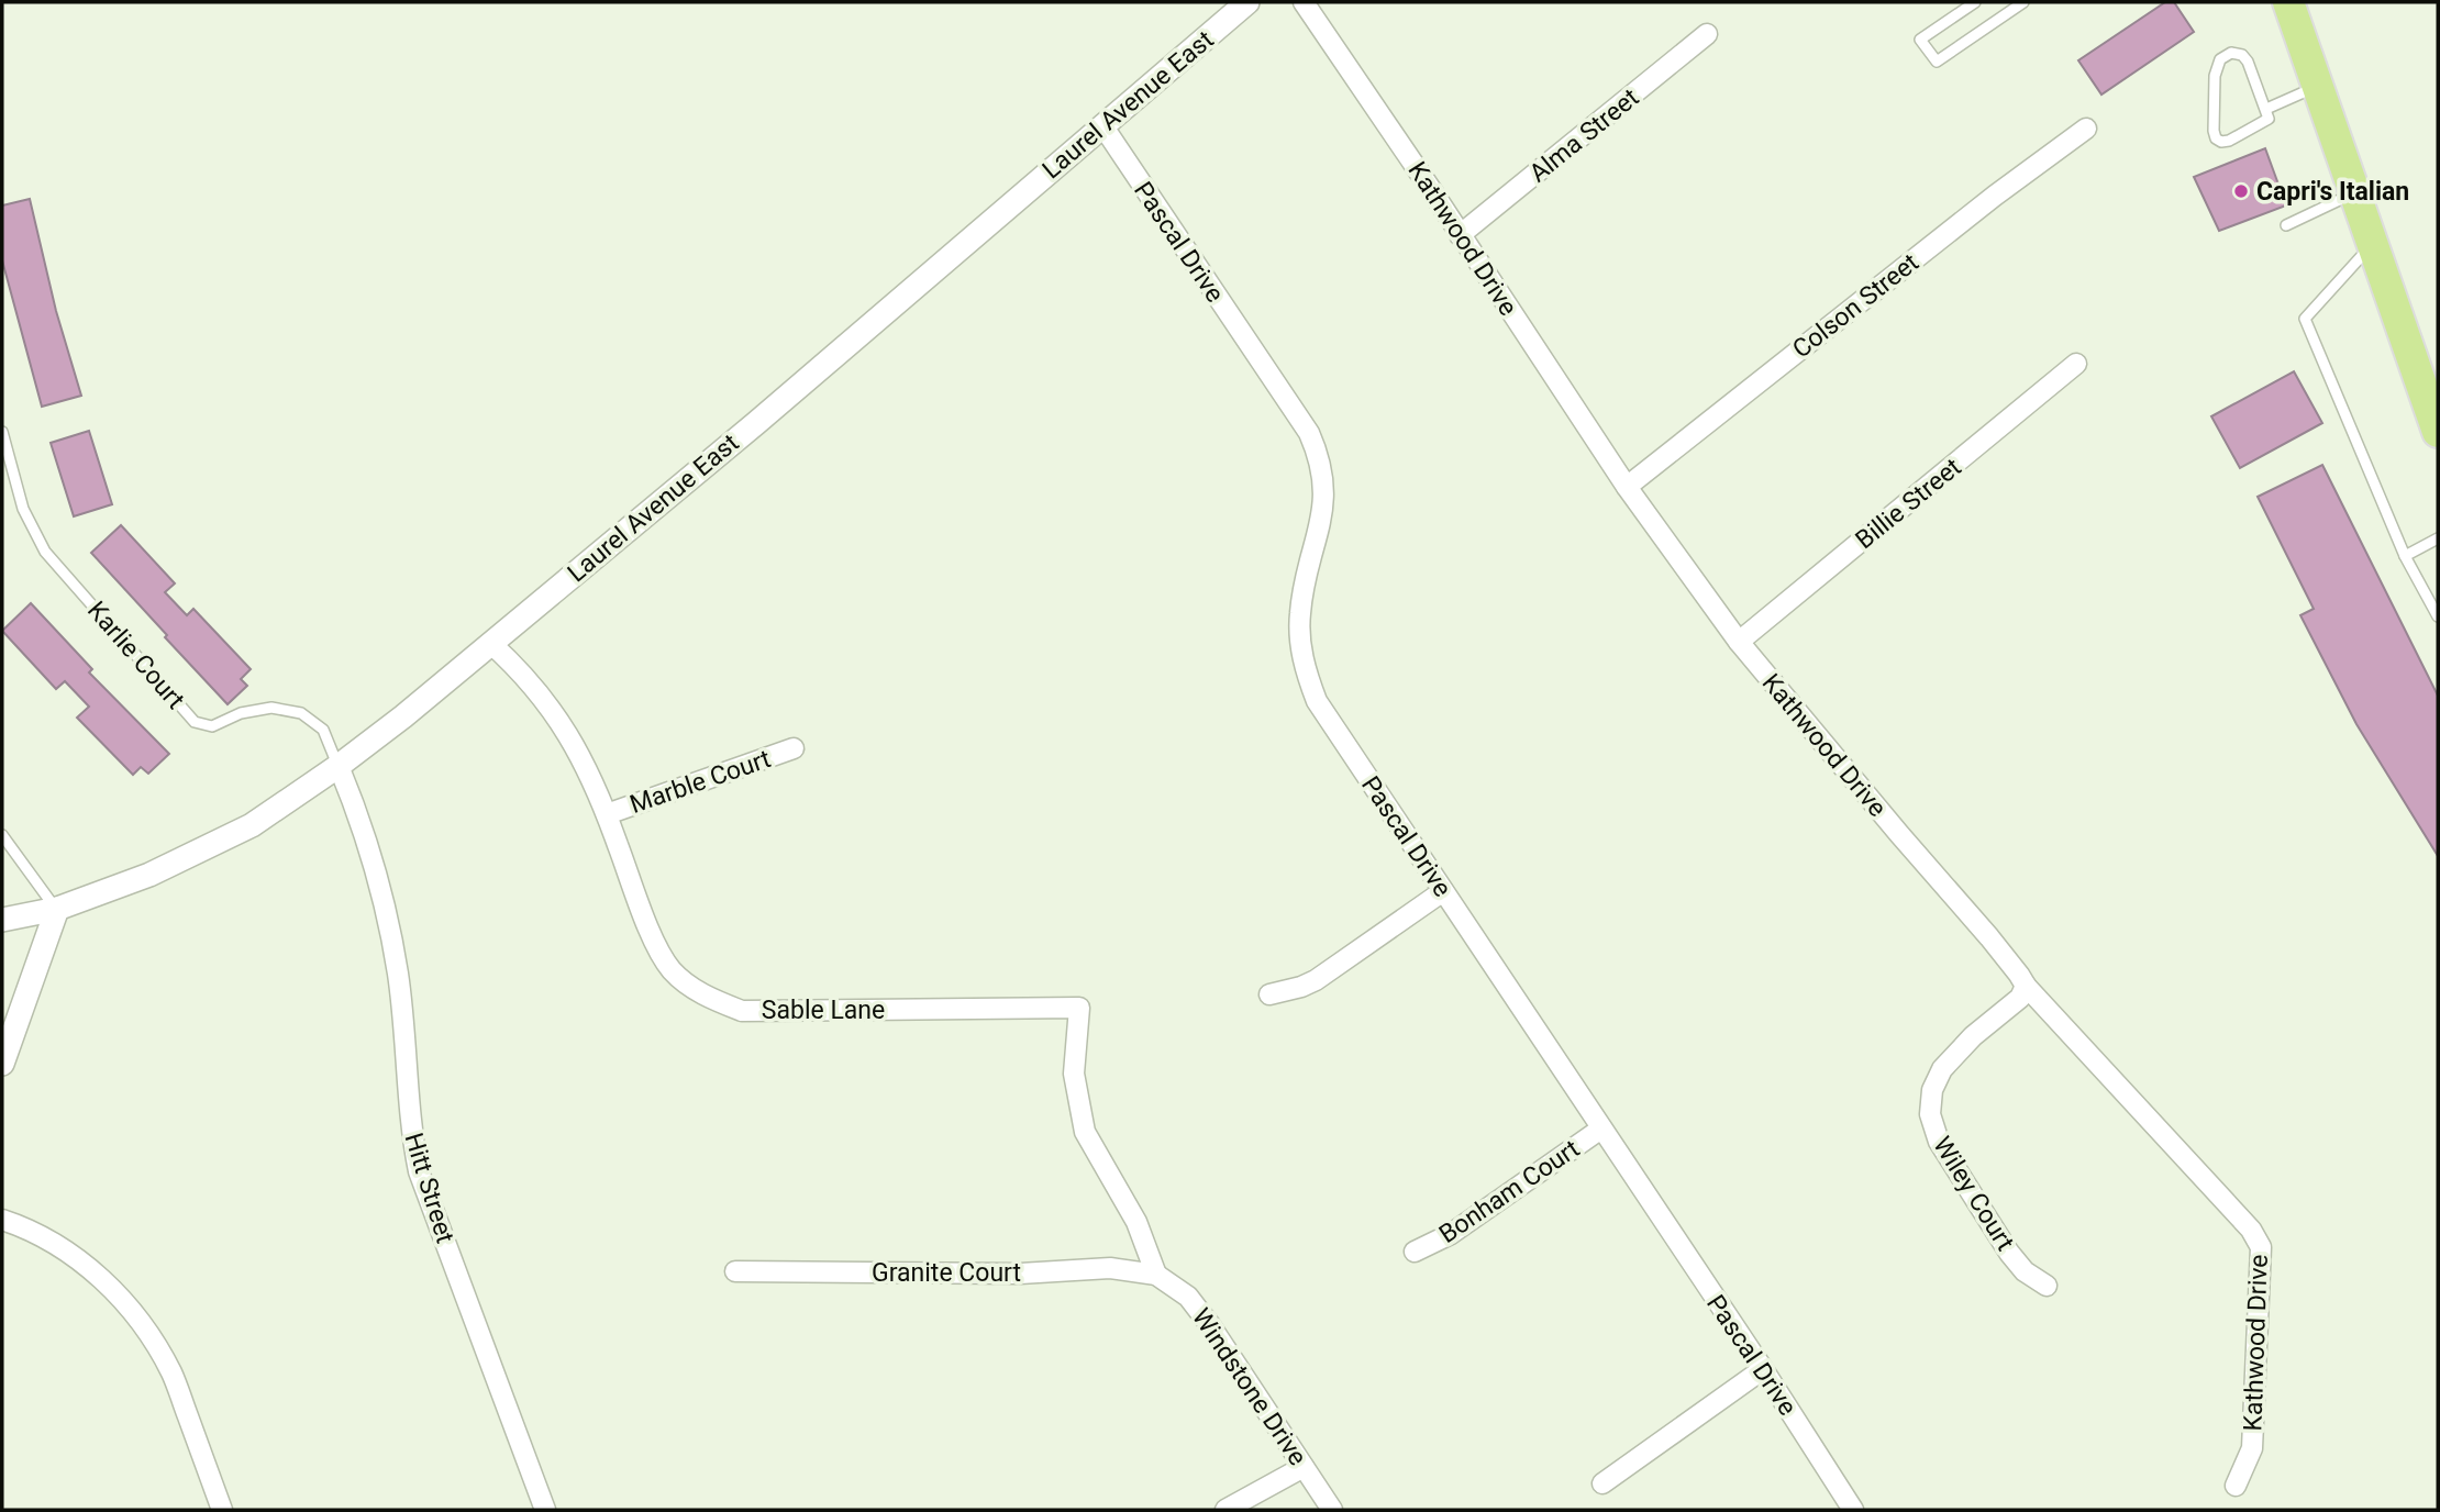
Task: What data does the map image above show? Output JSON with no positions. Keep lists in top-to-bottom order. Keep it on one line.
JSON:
{"streets":{"street":["Laurel Avenue East","Alma Street","Kathwood Drive","Pascal Drive","Colson Street","Billie Street","Marble Court","Sable Lane","Hitt Street","Bonham Court","Wiley Court","Granite Court","Windstone Drive"],"lane":["Karlie Court"]},"crossings":[["Laurel Avenue East","Pascal Drive"],["Laurel Avenue East","Karlie Court"],["Laurel Avenue East","Sable Lane"],["Laurel Avenue East","Hitt Street"],["Alma Street","Kathwood Drive"],["Kathwood Drive","Colson Street"],["Kathwood Drive","Billie Street"],["Kathwood Drive","Wiley Court"],["Pascal Drive","Bonham Court"],["Karlie Court","Hitt Street"],["Marble Court","Sable Lane"],["Sable Lane","Granite Court"],["Sable Lane","Windstone Drive"],["Granite Court","Windstone Drive"]],"places":["Capri's Italian"]}
